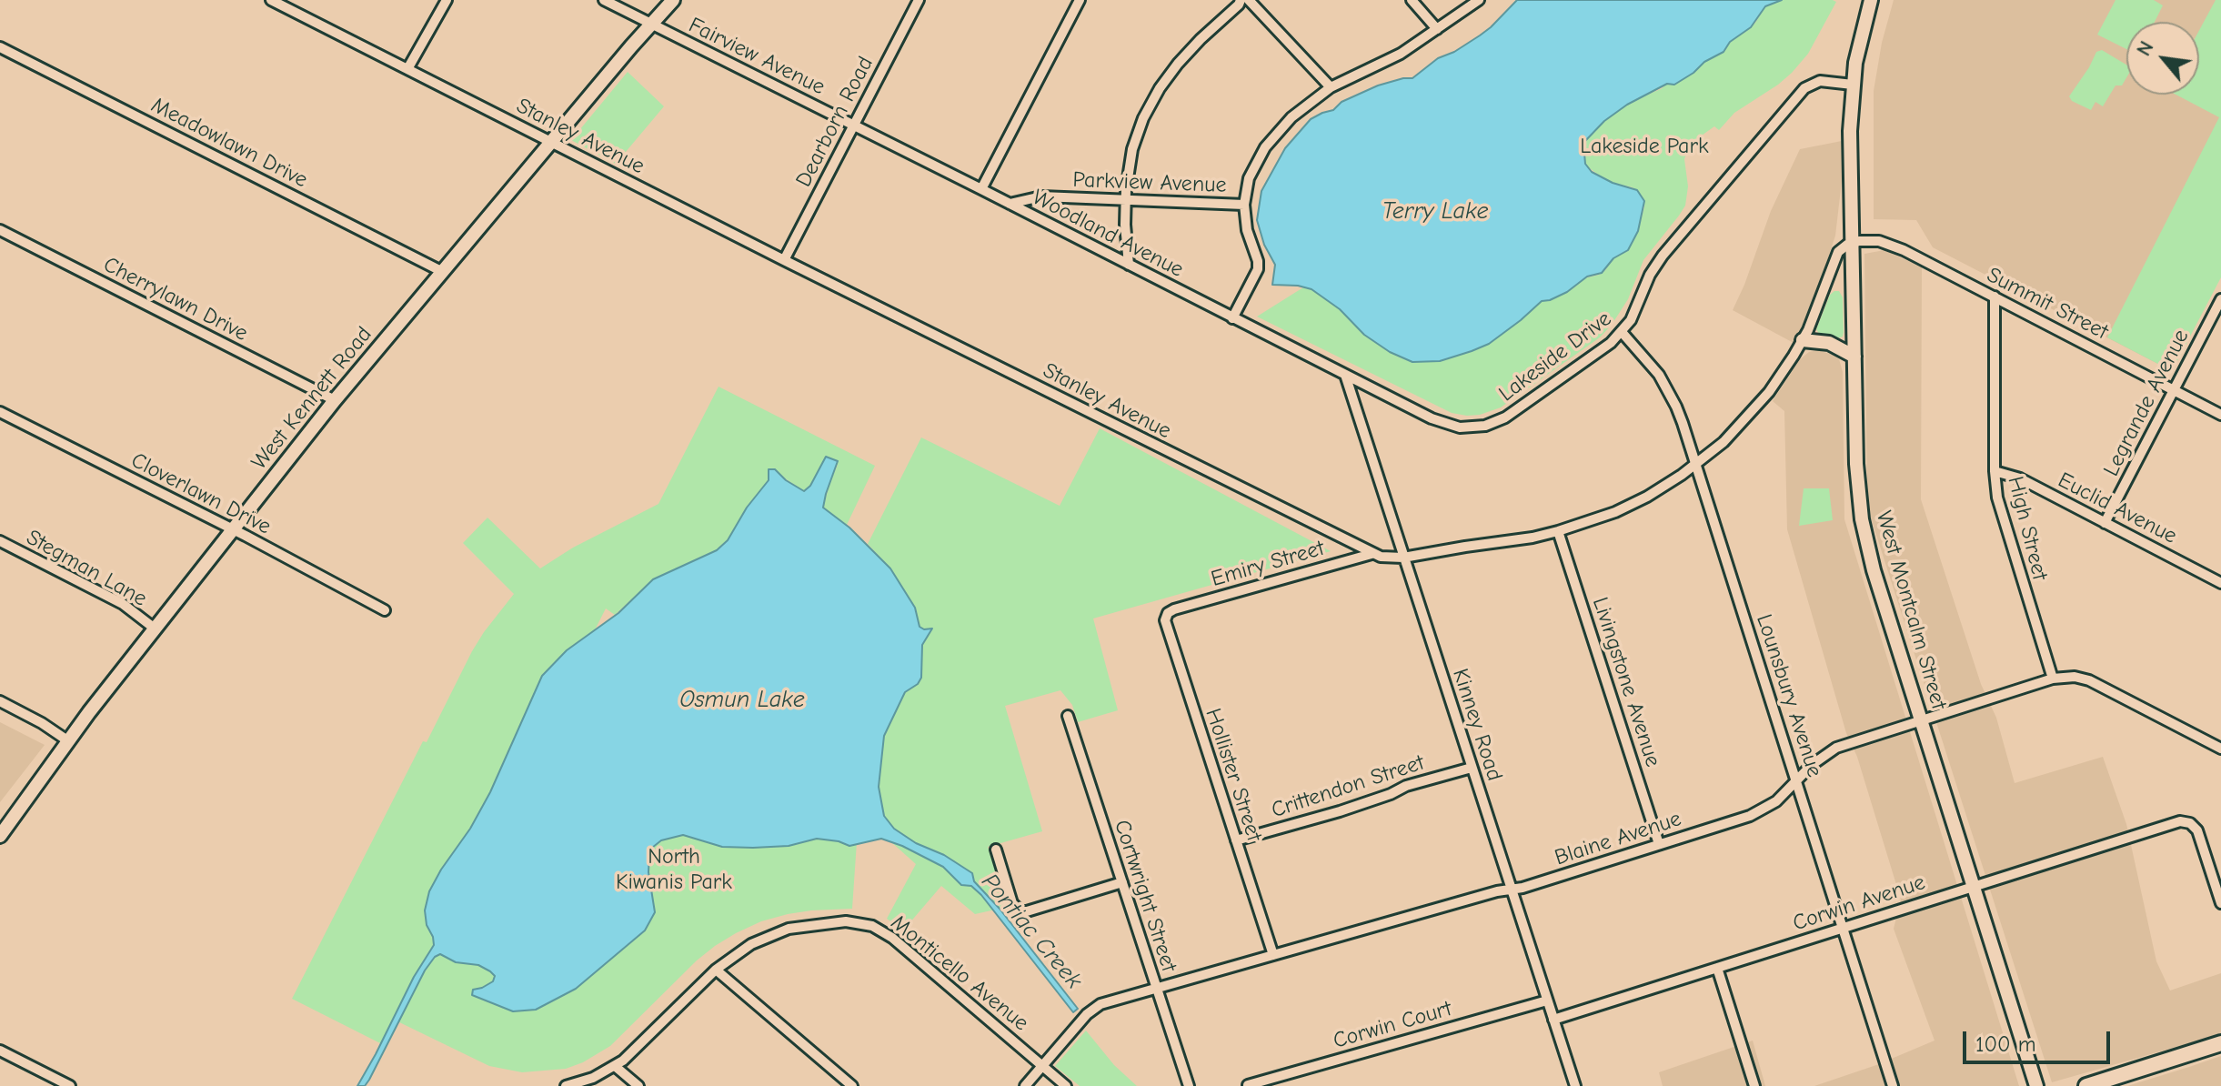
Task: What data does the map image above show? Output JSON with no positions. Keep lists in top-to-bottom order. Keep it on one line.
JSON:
{"streets":{"main road":["West Kennett Road","West Montcalm Street"],"street":["Fairview Avenue","Dearborn Road","Stanley Avenue","Meadowlawn Drive","Parkview Avenue","Woodland Avenue","Cherrylawn Drive","Summit Street","Lakeside Drive","Legrande Avenue","Cloverlawn Drive","Euclid Avenue","High Street","Emiry Street","Stegman Lane","Livingstone Avenue","Lounsbury Avenue","Kinney Road","Hollister Street","Crittendon Street","Blaine Avenue","Cortwright Street","Corwin Avenue","Monticello Avenue","Corwin Court"]},"crossings":[["Fairview Avenue","Dearborn Road"],["Fairview Avenue","Woodland Avenue"],["Fairview Avenue","West Kennett Road"],["Dearborn Road","Stanley Avenue"],["Dearborn Road","Woodland Avenue"],["Stanley Avenue","Summit Street"],["Stanley Avenue","West Kennett Road"],["Stanley Avenue","Emiry Street"],["Stanley Avenue","West Montcalm Street"],["Stanley Avenue","Livingstone Avenue"],["Stanley Avenue","Lounsbury Avenue"],["Stanley Avenue","Kinney Road"],["Meadowlawn Drive","West Kennett Road"],["Parkview Avenue","Woodland Avenue"],["Woodland Avenue","Lakeside Drive"],["Woodland Avenue","Kinney Road"],["Cherrylawn Drive","West Kennett Road"],["Summit Street","Legrande Avenue"],["Summit Street","High Street"],["Summit Street","West Montcalm Street"],["Lakeside Drive","West Montcalm Street"],["Lakeside Drive","Lounsbury Avenue"],["Lakeside Drive","Kinney Road"],["West Kennett Road","Cloverlawn Drive"],["West Kennett Road","Stegman Lane"],["Legrande Avenue","Euclid Avenue"],["Euclid Avenue","High Street"],["High Street","Blaine Avenue"],["Emiry Street","Hollister Street"],["West Montcalm Street","Blaine Avenue"],["West Montcalm Street","Corwin Avenue"],["Livingstone Avenue","Blaine Avenue"],["Lounsbury Avenue","Blaine Avenue"],["Lounsbury Avenue","Corwin Avenue"],["Kinney Road","Crittendon Street"],["Kinney Road","Blaine Avenue"],["Kinney Road","Corwin Avenue"],["Kinney Road","Corwin Court"],["Hollister Street","Crittendon Street"],["Hollister Street","Blaine Avenue"],["Blaine Avenue","Cortwright Street"],["Blaine Avenue","Monticello Avenue"]],"water":["Terry Lake","Osmun Lake","Pontiac Creek"],"parks":["Lakeside Park","North Kiwanis Park"],"scale_bar":"100 m","north":"top left"}
